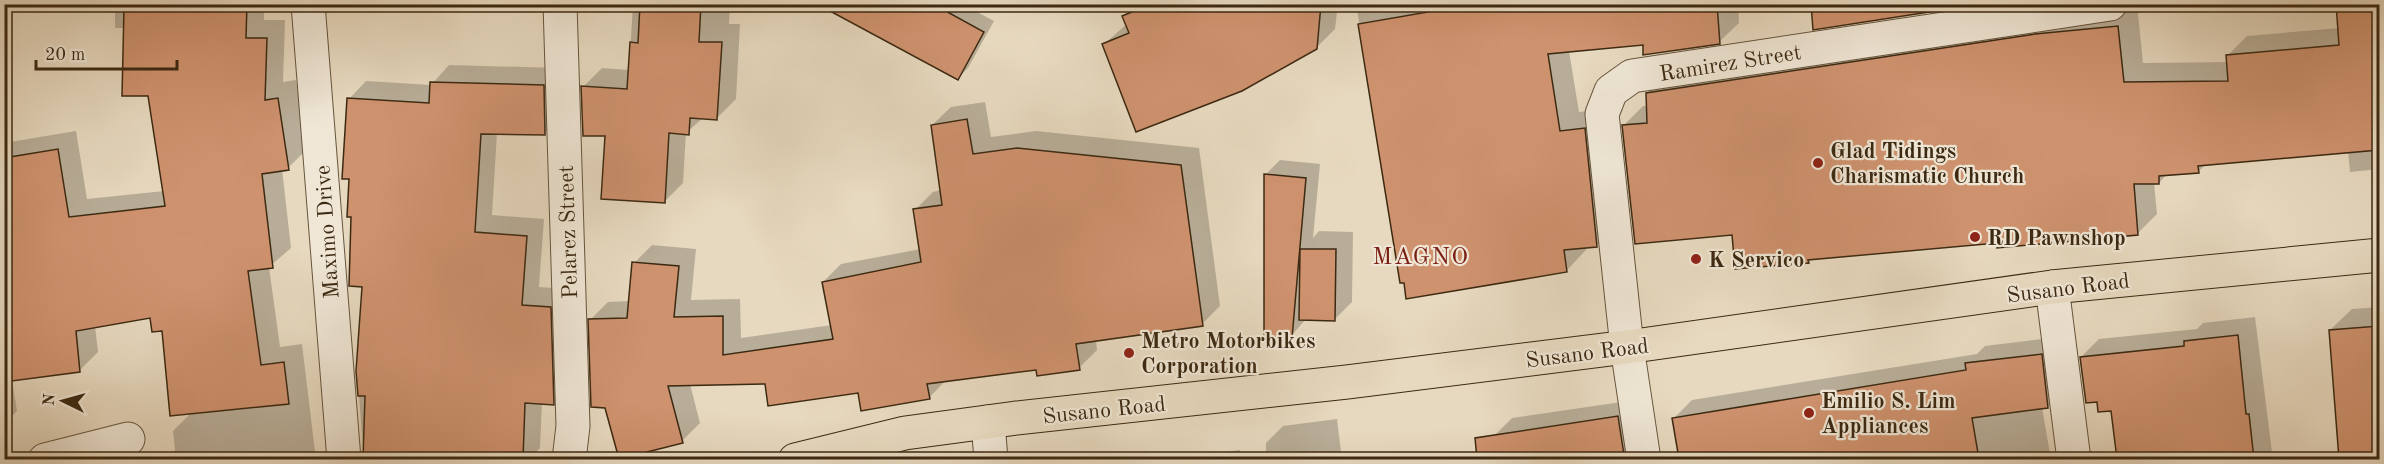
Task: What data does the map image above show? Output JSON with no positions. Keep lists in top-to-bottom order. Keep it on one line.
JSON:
{"streets":{"main road":["Susano Road"],"street":["Ramirez Street","Maximo Drive","Pelarez Street"]},"crossings":[["Ramirez Street","Susano Road"]],"districts":["MAGNO"],"places":["Glad Tidings Charismatic Church","RD Pawnshop","K Servico","Metro Motorbikes Corporation","Emilio S. Lim Appliances"],"scale_bar":"20 m","north":"left"}
